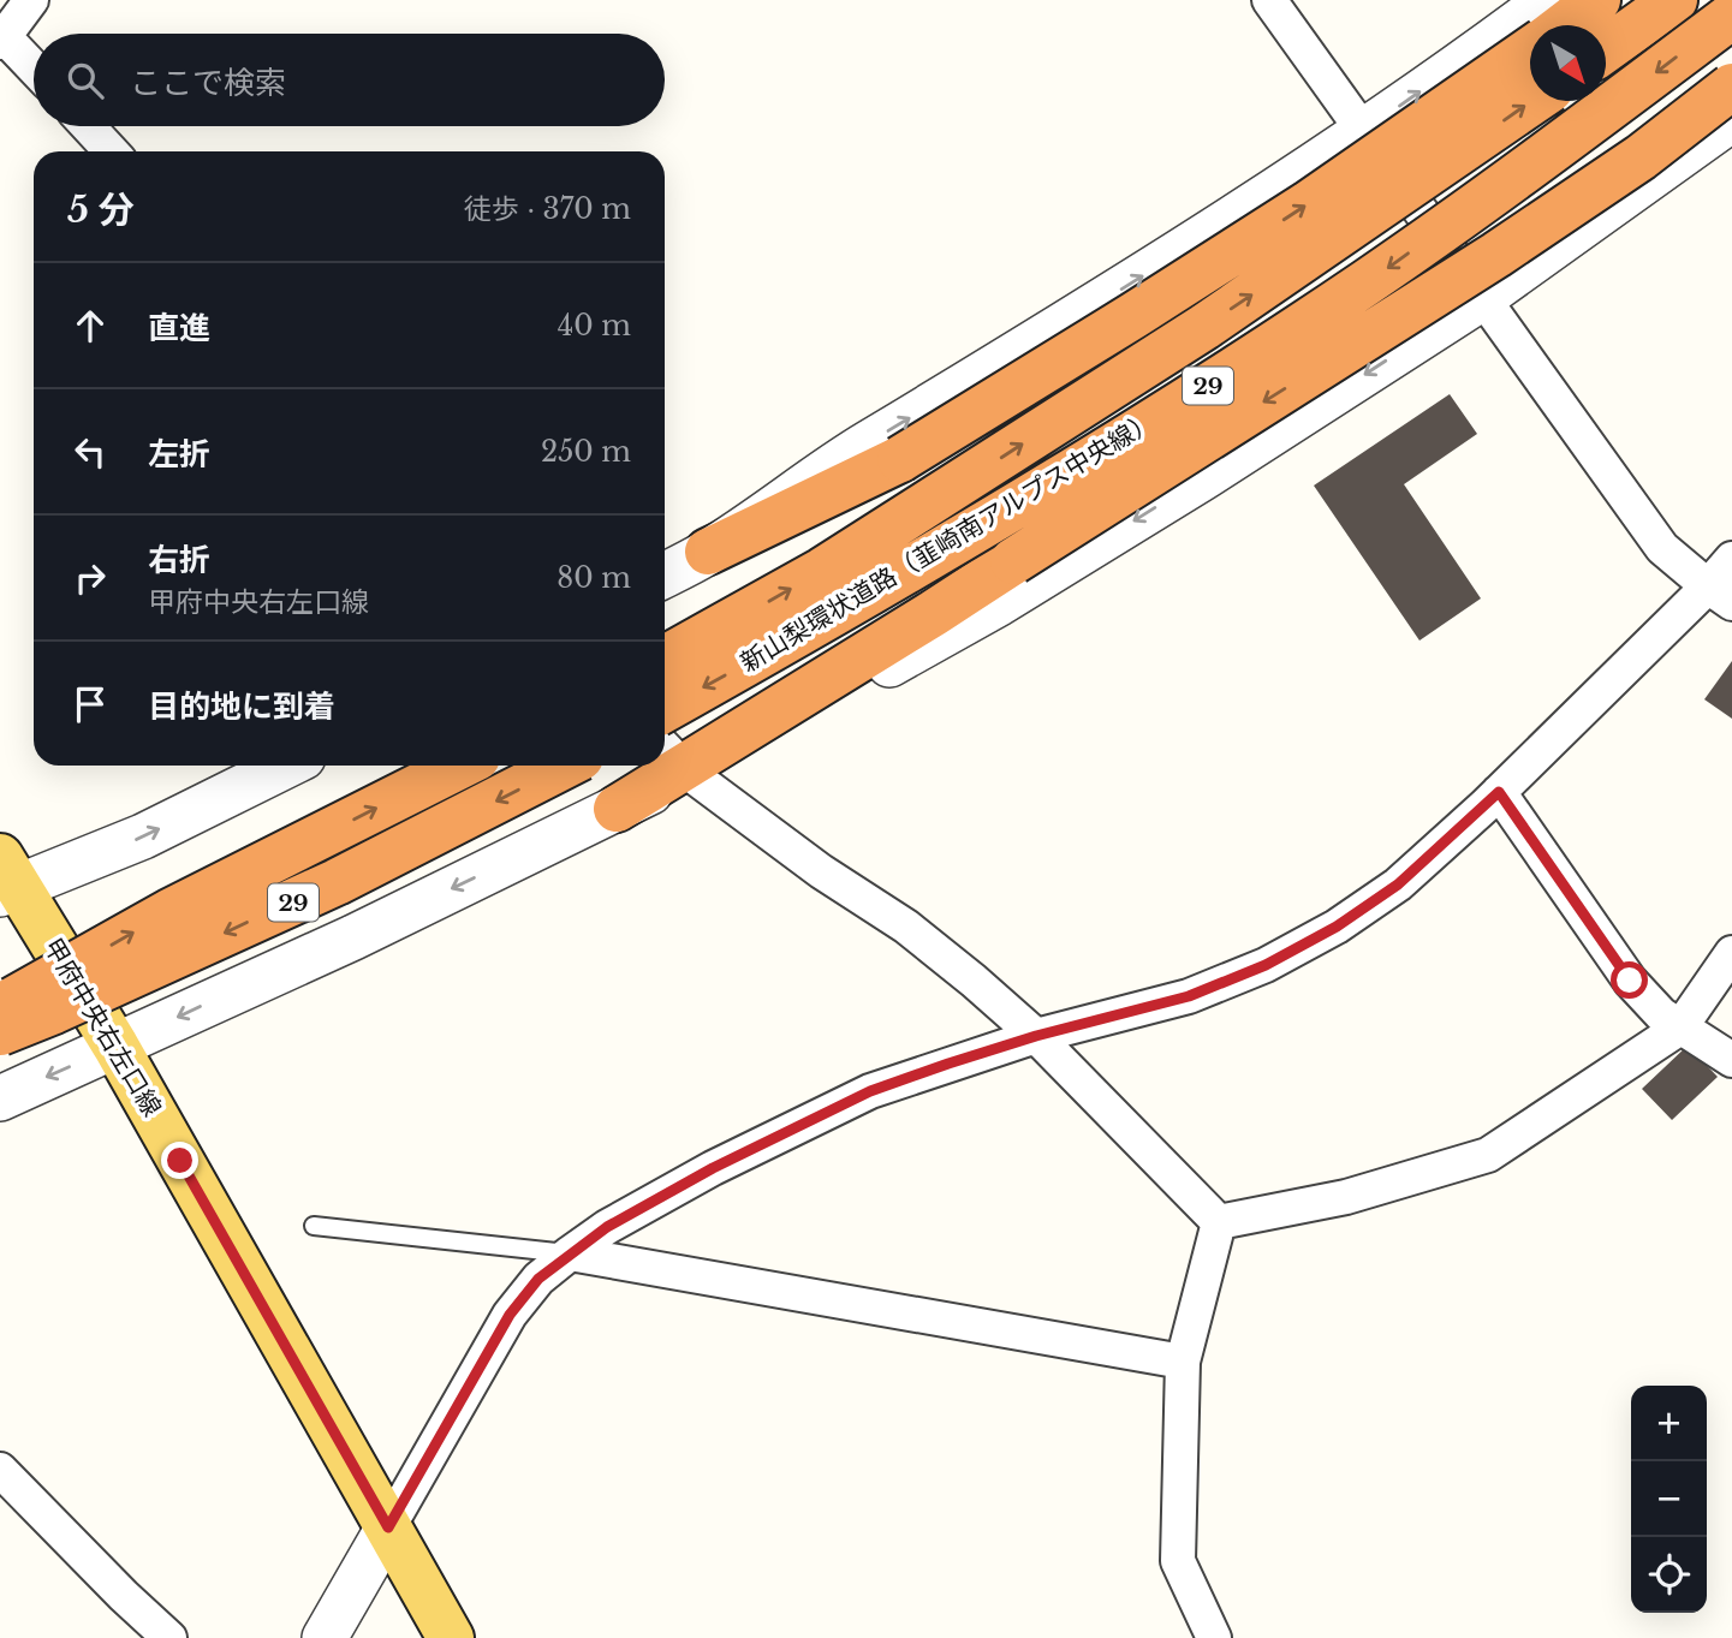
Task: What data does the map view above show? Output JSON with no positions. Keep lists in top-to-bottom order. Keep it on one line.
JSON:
{"streets":{"highway":["29","新山梨環状道路（韮崎南アルプス中央線）"],"main road":["甲府中央右左口線"]},"north":"bottom right","page":{"search":"ここで検索","heading":["5 分","徒歩 · 370 m"],"list":[["直進","40 m"],["左折","250 m"],["右折","甲府中央右左口線","80 m"],"目的地に到着"],"map_buttons":["+","−"]}}
